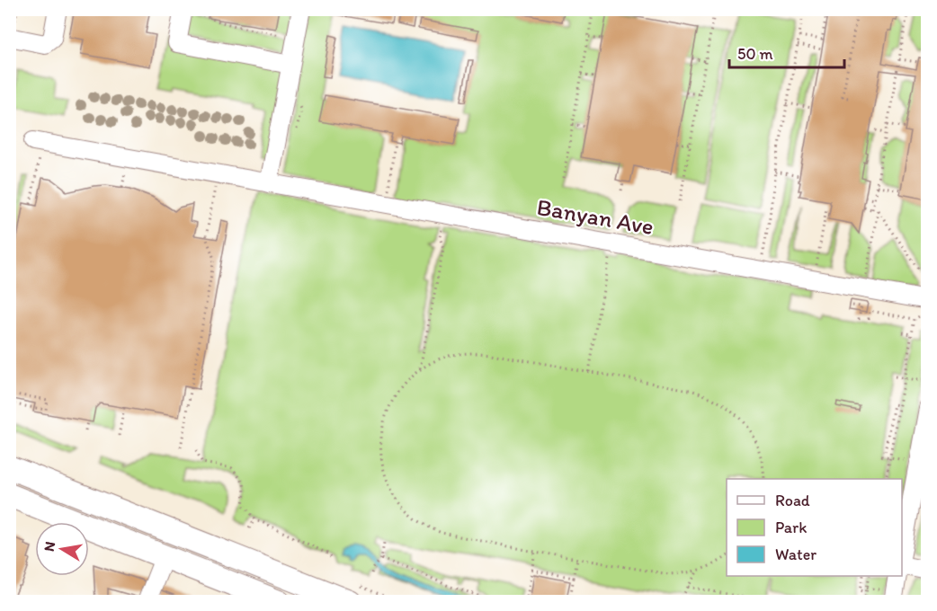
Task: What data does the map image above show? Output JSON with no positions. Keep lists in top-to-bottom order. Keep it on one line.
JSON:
{"streets":{"street":["Banyan Ave"]},"legend":["Road","Park","Water"],"scale_bar":"50 m","north":"left"}
